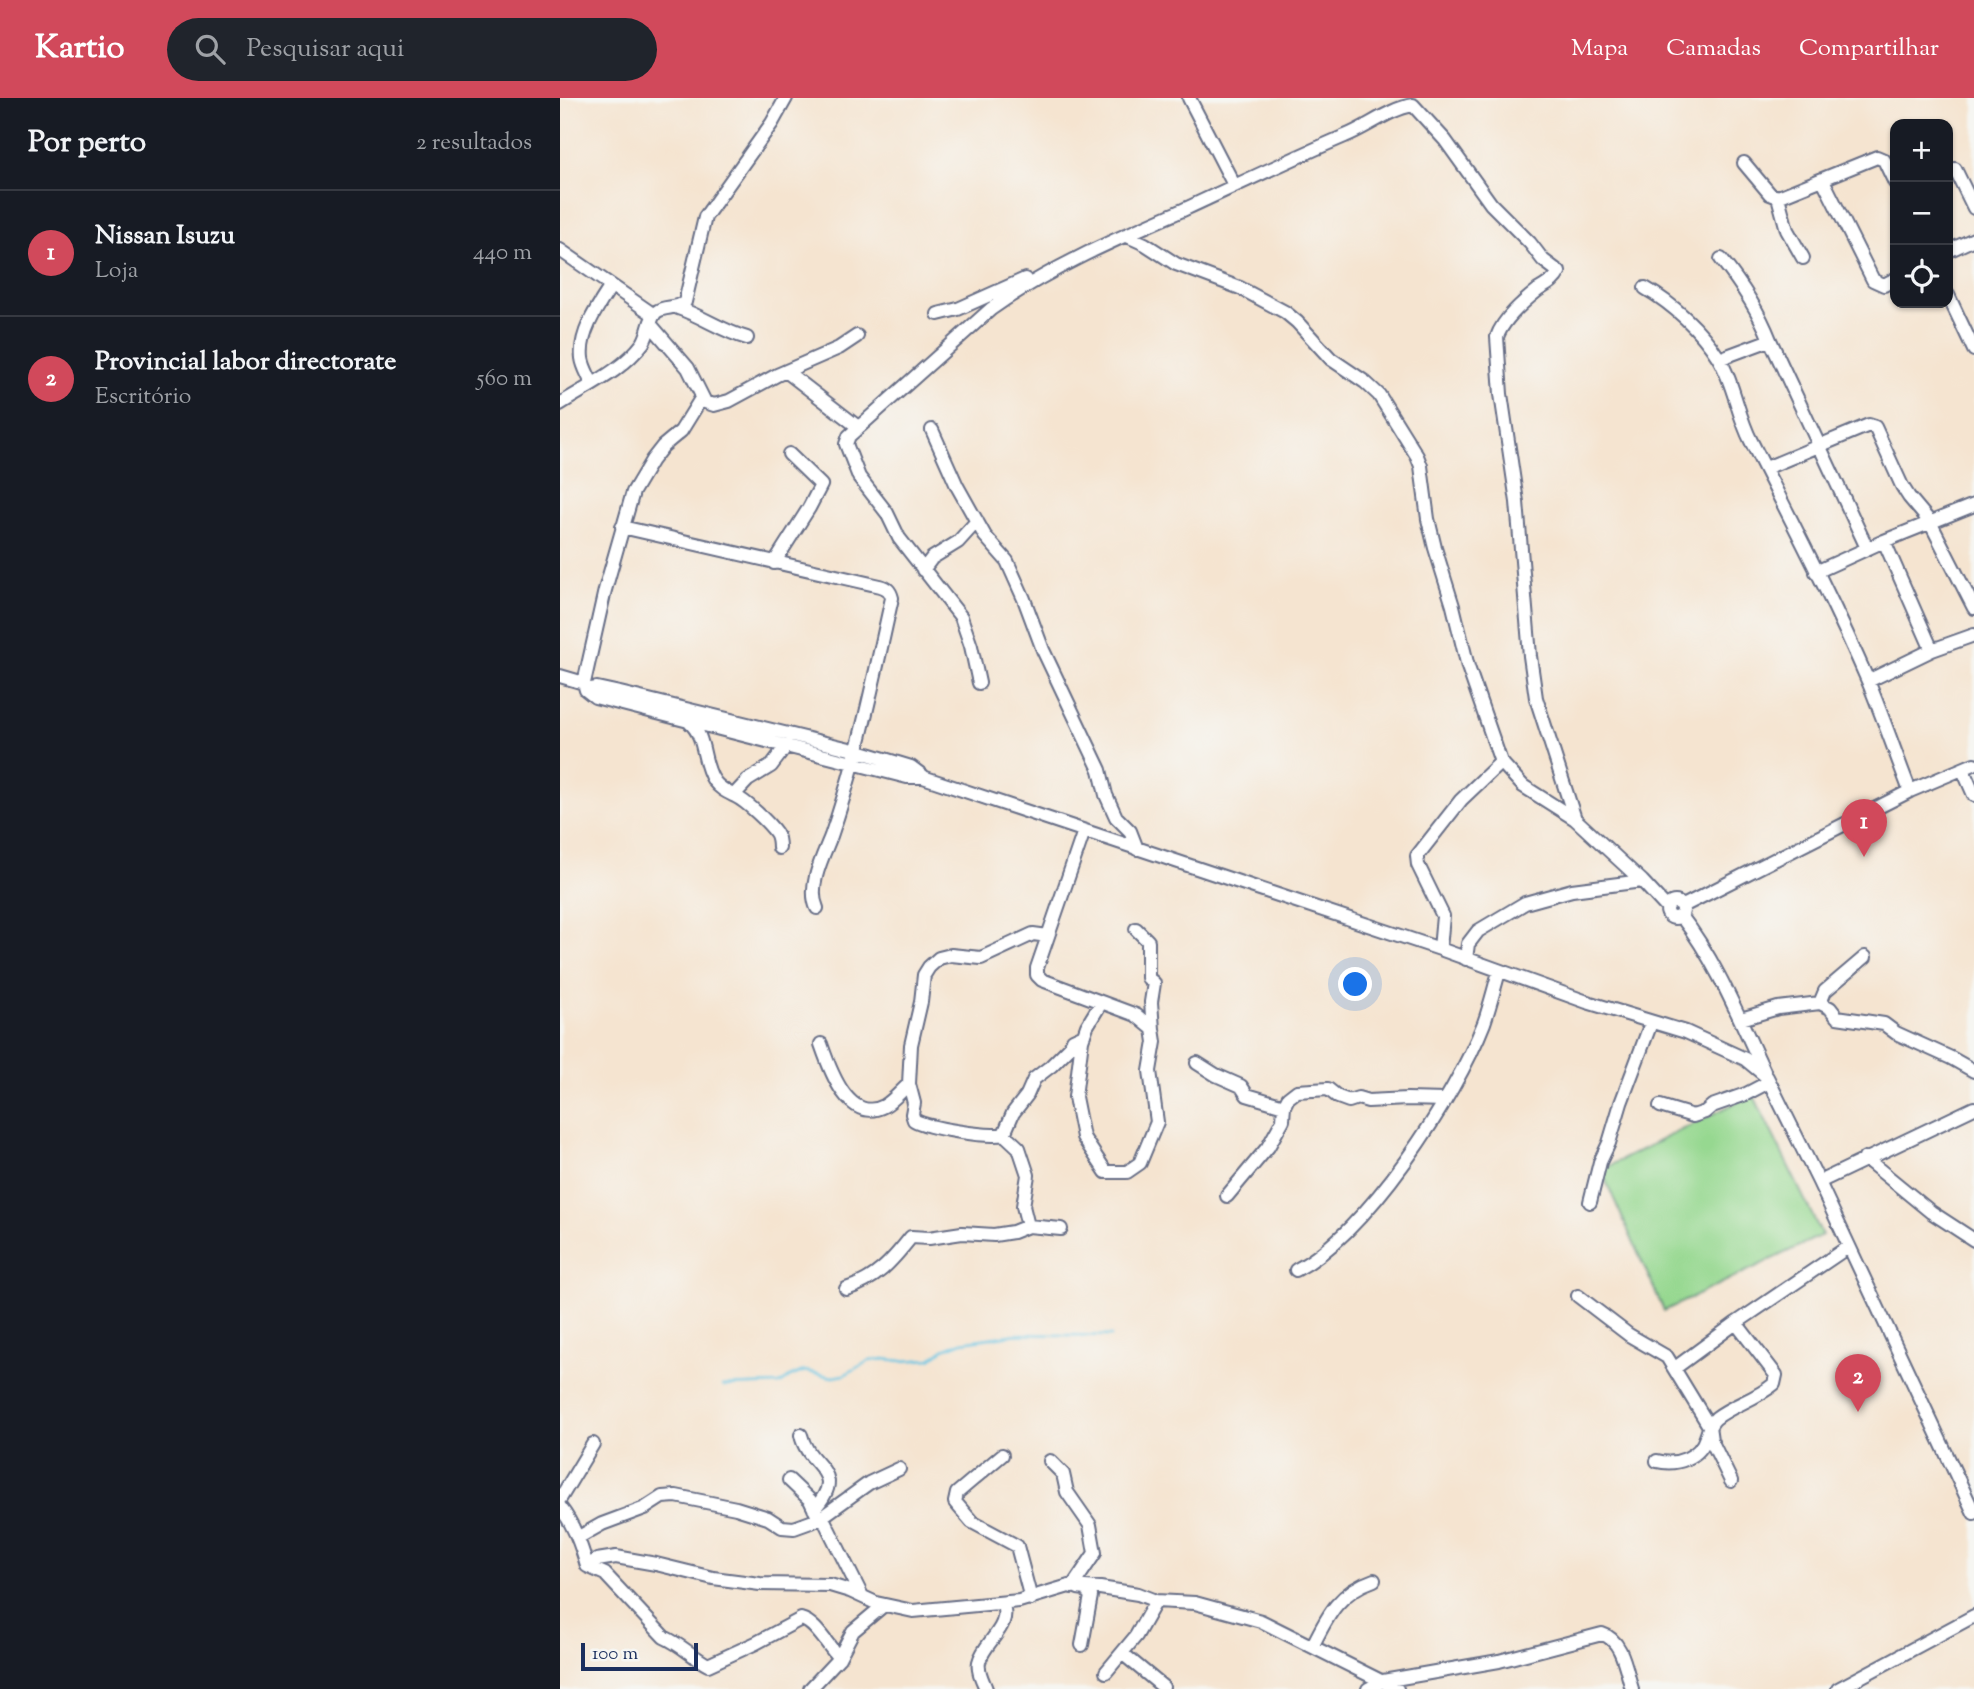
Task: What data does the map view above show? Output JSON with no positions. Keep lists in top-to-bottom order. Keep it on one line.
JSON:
{"scale_bar":"100 m","page":{"header":"Kartio","search":"Pesquisar aqui","nav":["Mapa","Camadas","Compartilhar"],"heading":["Por perto","2 resultados"],"map_buttons":["+","−"],"list":[{"mark":"1","name":"Nissan Isuzu","note":"Loja","value":"440 m"},{"mark":"2","name":"Provincial labor directorate","note":"Escritório","value":"560 m"}],"pins":["1","2"],"scale":"100 m"}}
